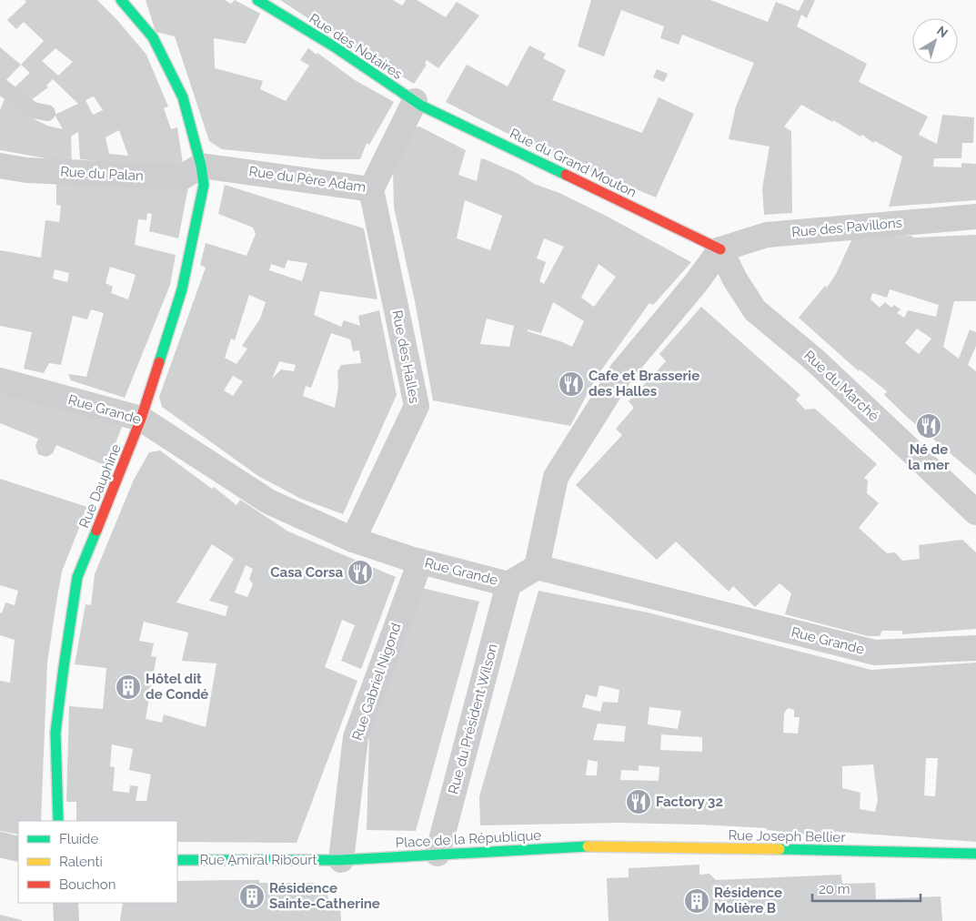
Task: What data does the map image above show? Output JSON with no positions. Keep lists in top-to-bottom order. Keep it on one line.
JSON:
{"streets":{"street":["Rue des Notaires","Rue du Grand Mouton","Rue du Palan","Rue du Père Adam","Rue des Pavillons","Rue des Halles","Rue du Marché","Rue Grande","Rue Dauphine","Rue Gabriel Nigond","Rue du Président Wilson","Rue Joseph Bellier","Place de la République","Rue Amiral Ribourt"]},"crossings":[["Rue des Notaires","Rue du Grand Mouton"],["Rue des Notaires","Rue du Père Adam"],["Rue du Grand Mouton","Rue du Père Adam"],["Rue du Grand Mouton","Rue des Pavillons"],["Rue du Grand Mouton","Rue du Marché"],["Rue du Palan","Rue du Père Adam"],["Rue du Palan","Rue Dauphine"],["Rue du Père Adam","Rue des Halles"],["Rue du Père Adam","Rue Dauphine"],["Rue des Pavillons","Rue du Marché"],["Rue des Halles","Rue Grande"],["Rue Grande","Rue Dauphine"],["Rue Grande","Rue Gabriel Nigond"],["Rue Grande","Rue du Président Wilson"],["Rue Gabriel Nigond","Place de la République"],["Rue Gabriel Nigond","Rue Amiral Ribourt"],["Rue du Président Wilson","Place de la République"],["Rue Joseph Bellier","Place de la République"],["Place de la République","Rue Amiral Ribourt"]],"places":{"restaurant":["Cafe et Brasserie des Halles","Né de la mer","Casa Corsa","Factory 32"],"building":["Hôtel dit de Condé","Résidence Sainte-Catherine","Résidence Molière B"]},"legend":["Fluide","Ralenti","Bouchon"],"scale_bar":"20 m","north":"top right"}
